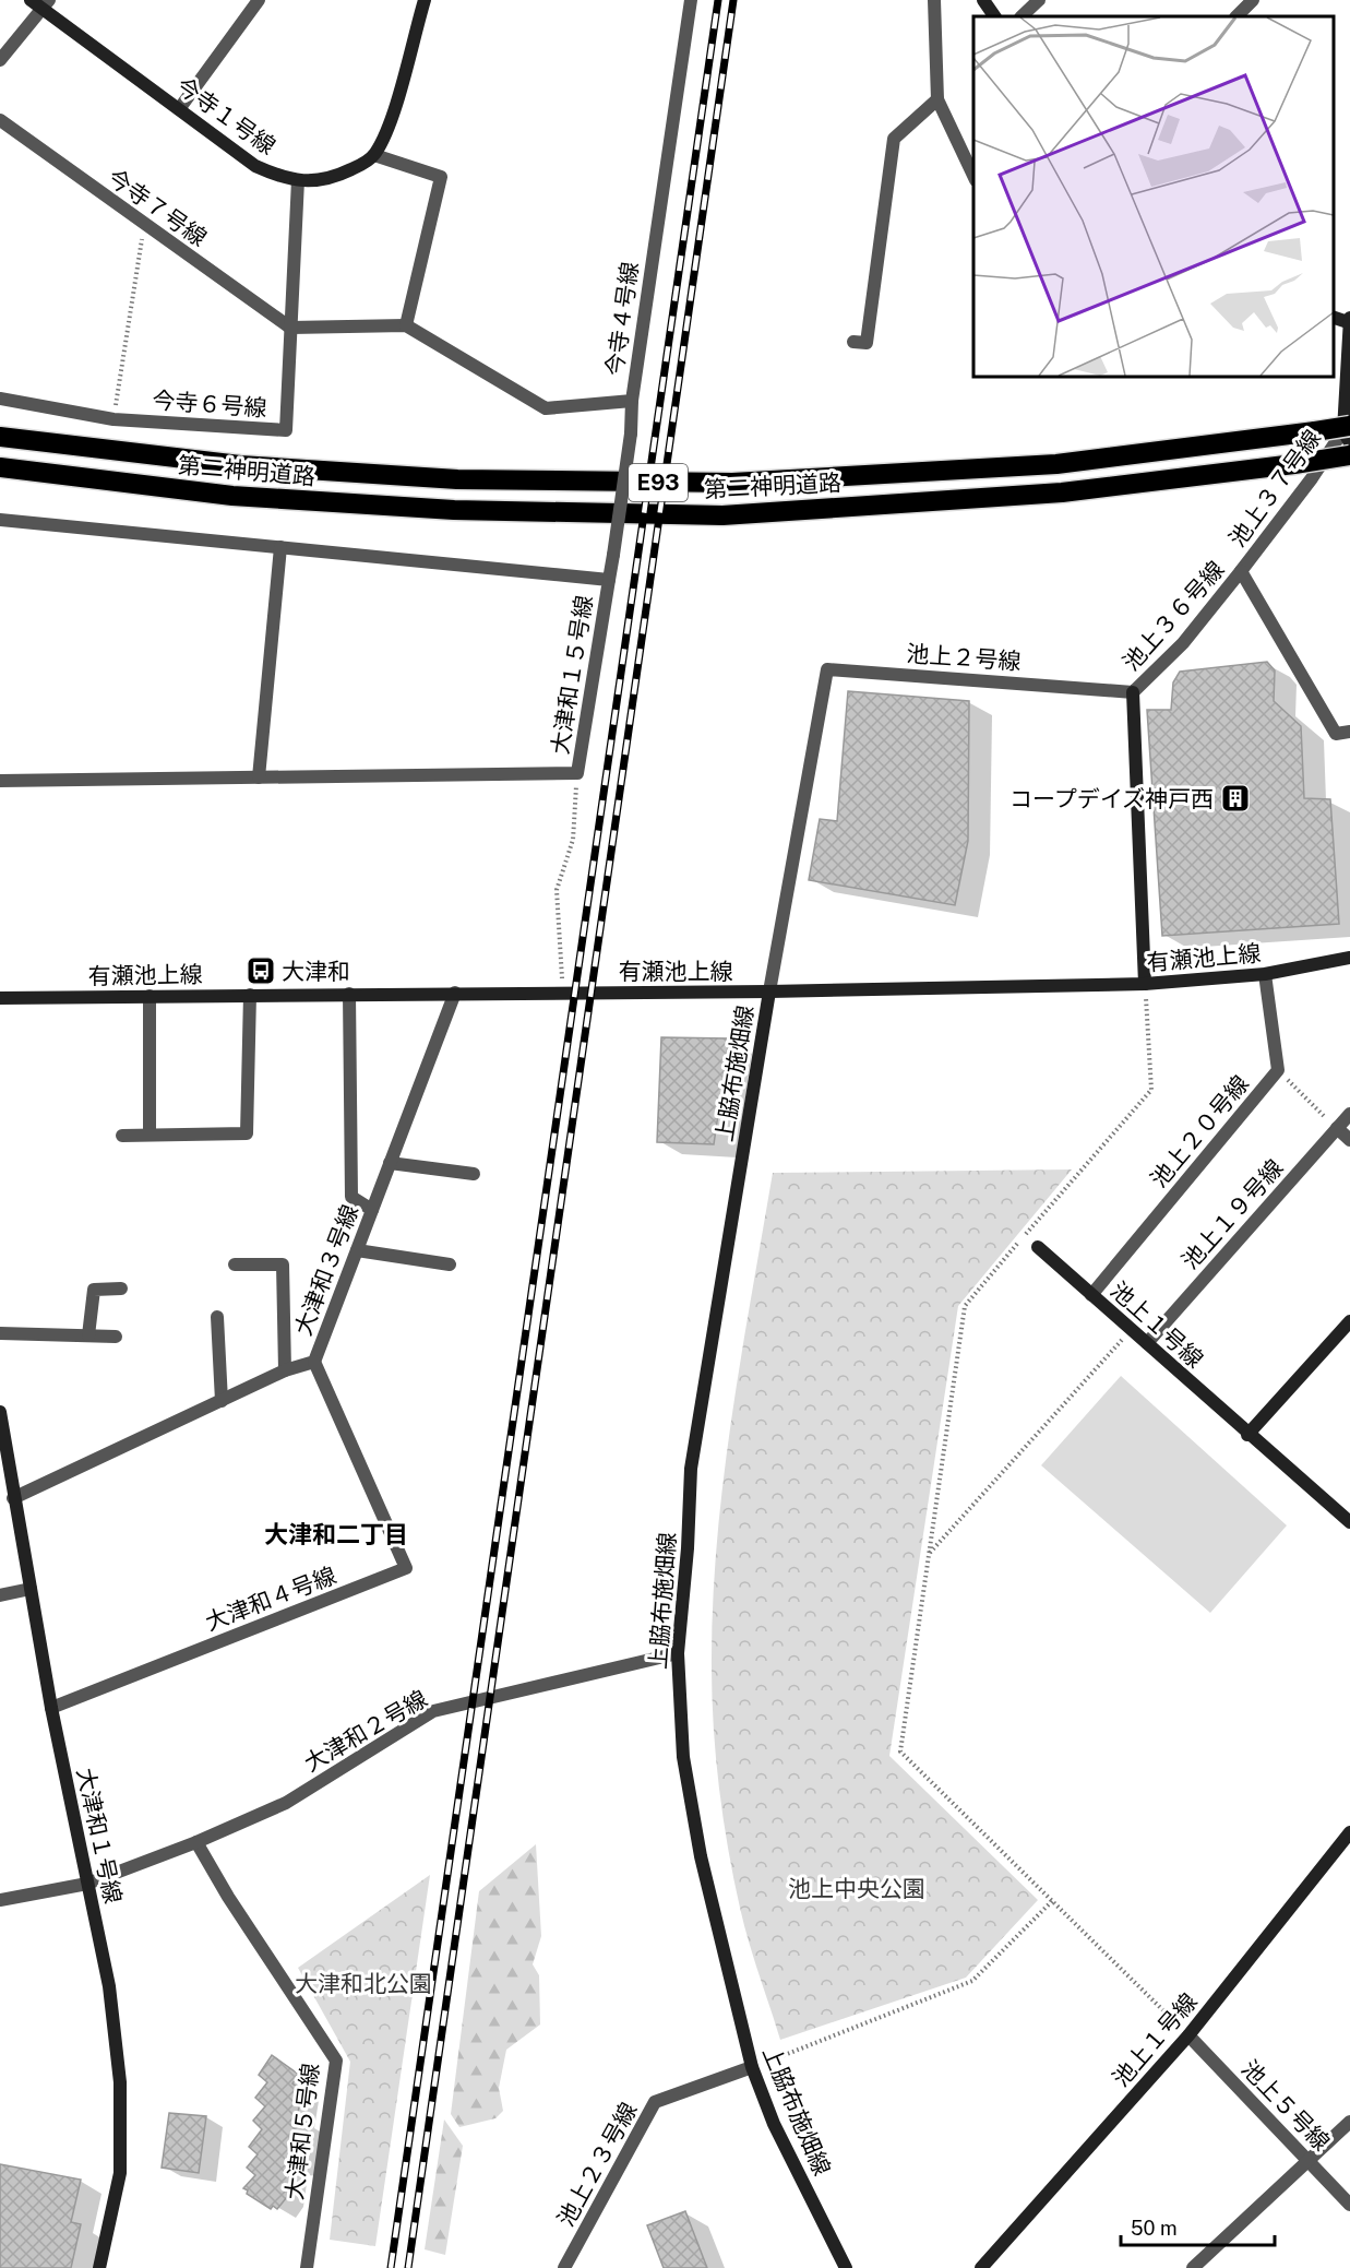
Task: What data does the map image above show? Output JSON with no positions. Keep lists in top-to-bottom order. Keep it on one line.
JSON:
{"streets":{"highway":["第二神明道路","E93"],"street":["今寺１号線","今寺７号線","今寺４号線","今寺６号線","池上３７号線","池上３６号線","池上２号線","大津和１５号線","有瀬池上線","上脇布施畑線","池上２０号線","池上１９号線","大津和３号線","池上１号線","大津和４号線","大津和２号線","大津和１号線","池上５号線","大津和５号線","池上２３号線"]},"crossings":[["今寺１号線","今寺６号線"],["今寺７号線","今寺６号線"],["第二神明道路","池上３７号線"],["池上３７号線","池上３６号線"],["池上３６号線","池上２号線"],["池上２号線","有瀬池上線"],["池上２号線","上脇布施畑線"],["有瀬池上線","上脇布施畑線"],["有瀬池上線","池上２０号線"],["有瀬池上線","大津和３号線"],["上脇布施畑線","大津和２号線"],["上脇布施畑線","池上２３号線"],["池上２０号線","池上１号線"],["池上１９号線","池上１号線"],["大津和３号線","大津和４号線"],["大津和３号線","大津和１号線"],["池上１号線","池上５号線"],["大津和４号線","大津和１号線"],["大津和２号線","大津和１号線"],["大津和２号線","大津和５号線"]],"districts":["大津和二丁目"],"parks":["池上中央公園","大津和北公園"],"places":{"building":["コープデイズ神戸西"],"bus stop":["大津和"]},"scale_bar":"50 m"}
